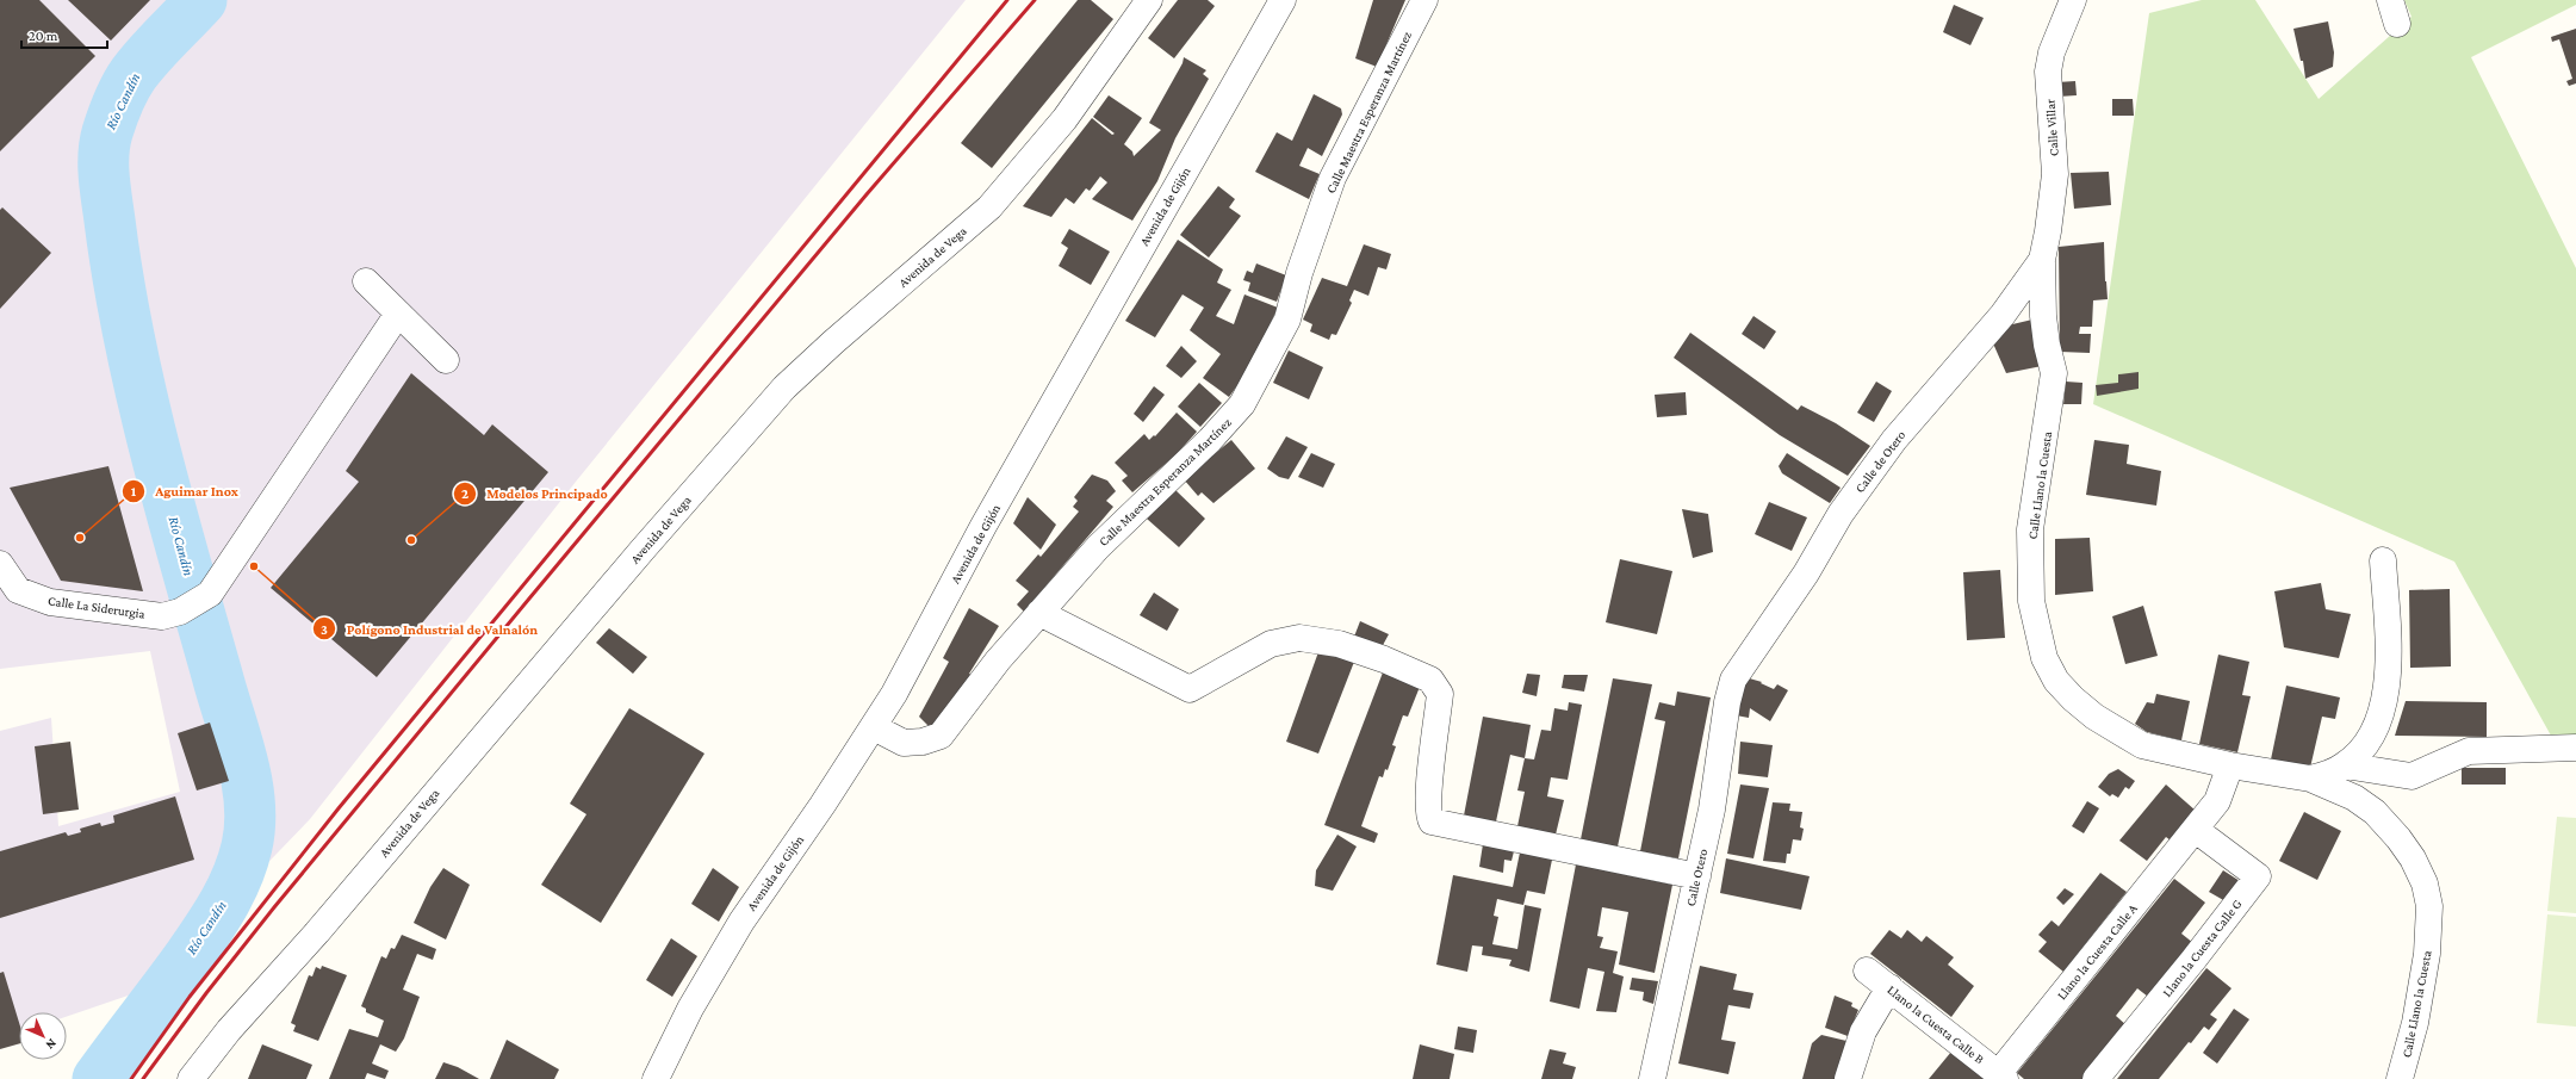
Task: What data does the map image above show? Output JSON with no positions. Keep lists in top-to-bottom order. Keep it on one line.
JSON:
{"streets":{"street":["Calle Maestra Esperanza Martínez","Calle Villar","Avenida de Gijón","Avenida de Vega","Calle de Otero","Calle Llano la Cuesta","Calle La Siderurgia","Calle Otero","Llano la Cuesta Calle G","Llano la Cuesta Calle A","Llano la Cuesta Calle B"]},"crossings":[["Calle Maestra Esperanza Martínez","Avenida de Gijón"],["Calle Villar","Calle de Otero"],["Calle Villar","Calle Llano la Cuesta"],["Calle de Otero","Calle Llano la Cuesta"],["Calle de Otero","Calle Otero"],["Llano la Cuesta Calle G","Llano la Cuesta Calle A"],["Llano la Cuesta Calle A","Llano la Cuesta Calle B"]],"water":["Río Candín"],"places":["Aguimar Inox","Modelos Principado","Polígono Industrial de Valnalón"],"scale_bar":"20 m","north":"bottom right"}
